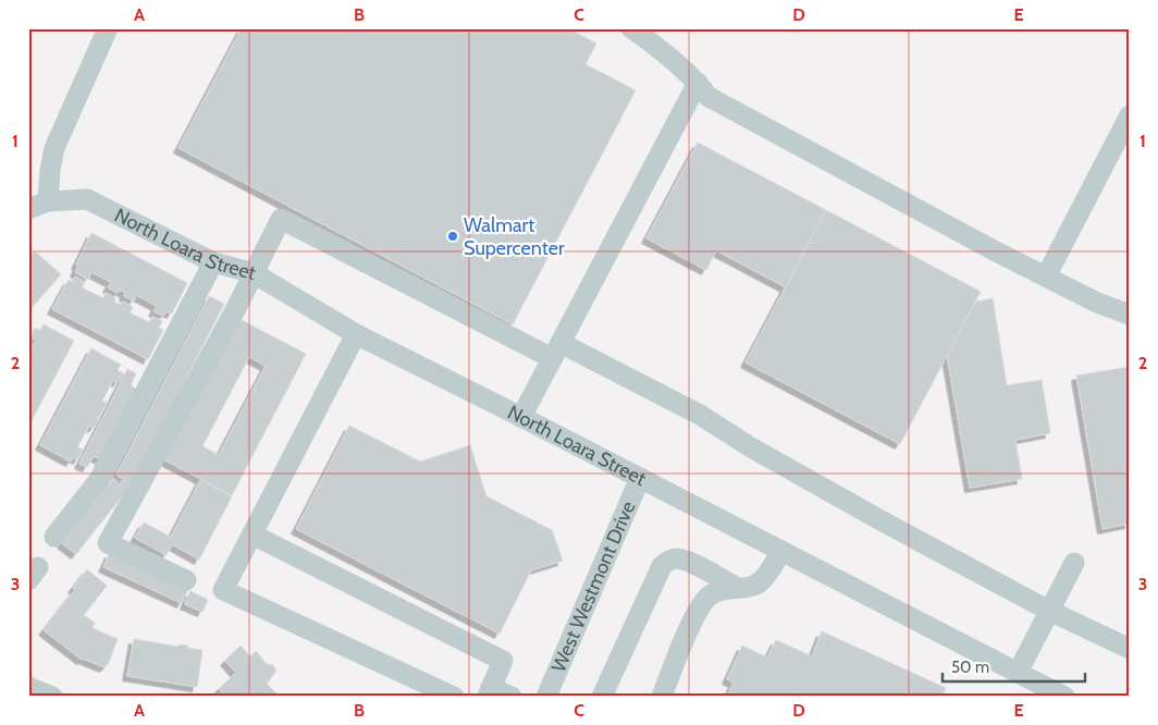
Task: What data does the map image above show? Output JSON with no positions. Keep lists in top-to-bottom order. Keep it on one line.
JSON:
{"streets":{"street":["North Loara Street","West Westmont Drive"]},"crossings":[["North Loara Street","West Westmont Drive"]],"places":["Walmart Supercenter"],"scale_bar":"50 m","grid":{"columns":["A","B","C","D","E"],"rows":["1","2","3"]}}
